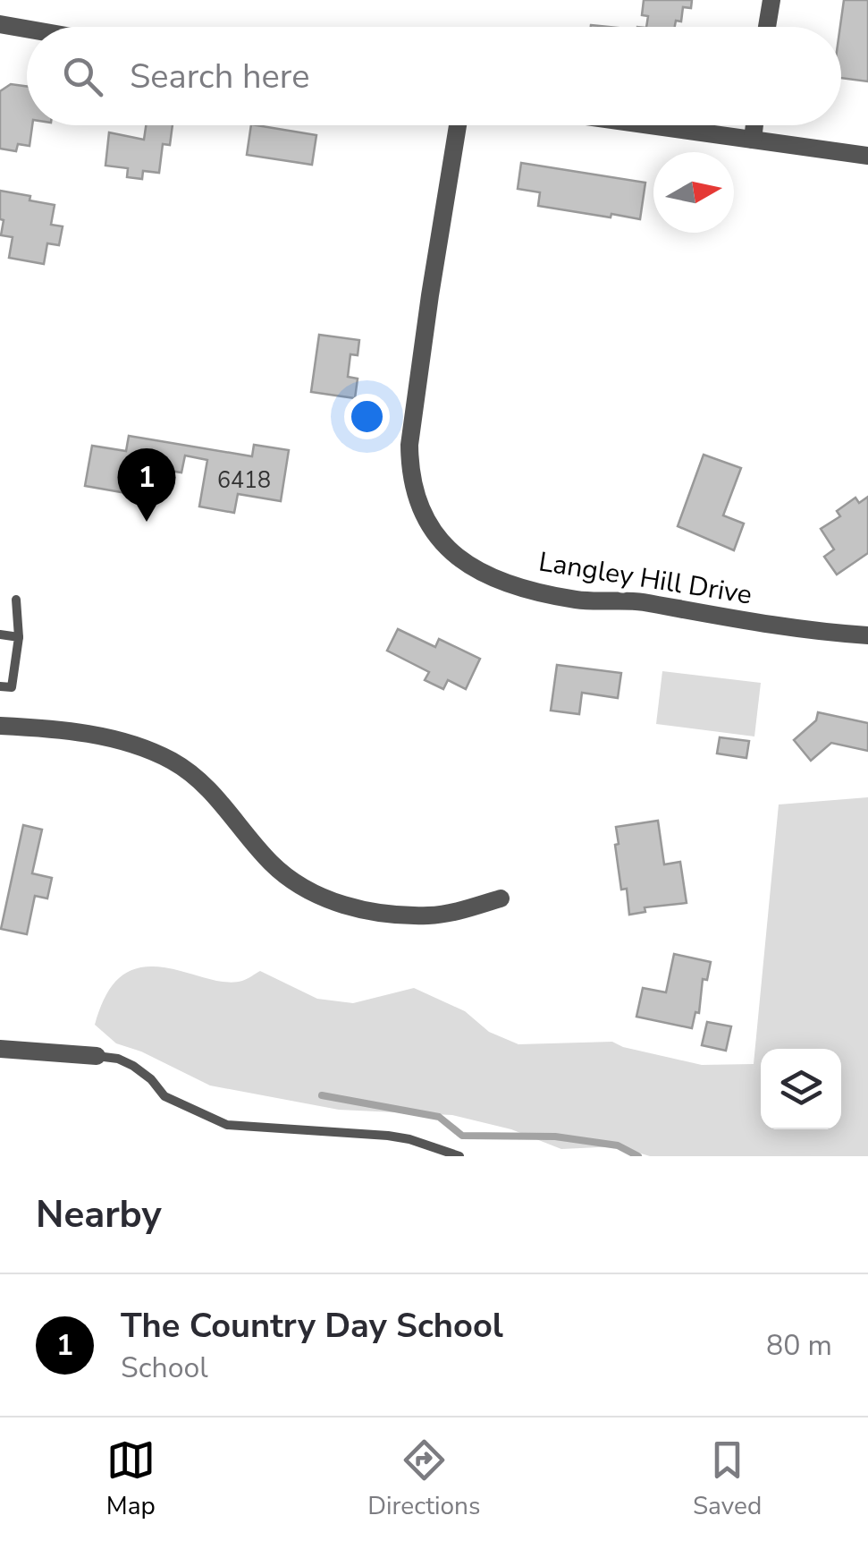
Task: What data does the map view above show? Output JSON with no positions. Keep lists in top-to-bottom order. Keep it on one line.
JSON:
{"streets":{"street":["Langley Hill Drive"]},"house_numbers":["6418"],"north":"right","page":{"search":"Search here","pins":"1","heading":"Nearby","list":[{"mark":"1","name":"The Country Day School","note":"School","value":"80 m"}],"nav":["Map","Directions","Saved"]}}
